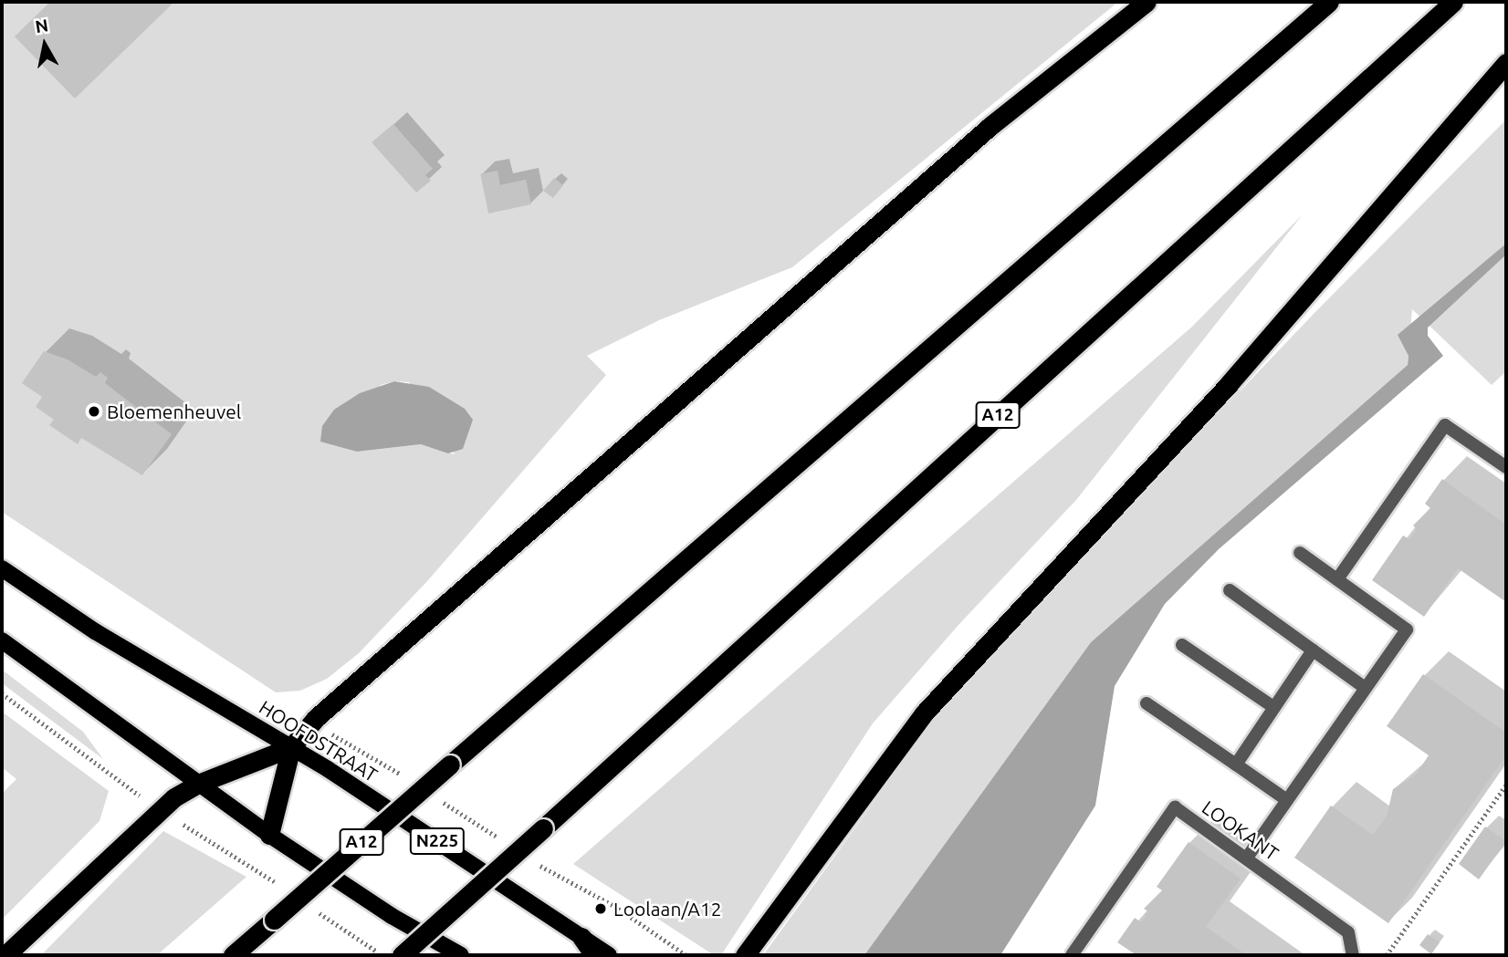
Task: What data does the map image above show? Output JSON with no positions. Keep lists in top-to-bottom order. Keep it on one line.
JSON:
{"streets":{"highway":["A12"],"main road":["HOOFDSTRAAT","N225"],"lane":["LOOKANT"]},"places":["Bloemenheuvel","Loolaan/A12"],"north":"top"}
